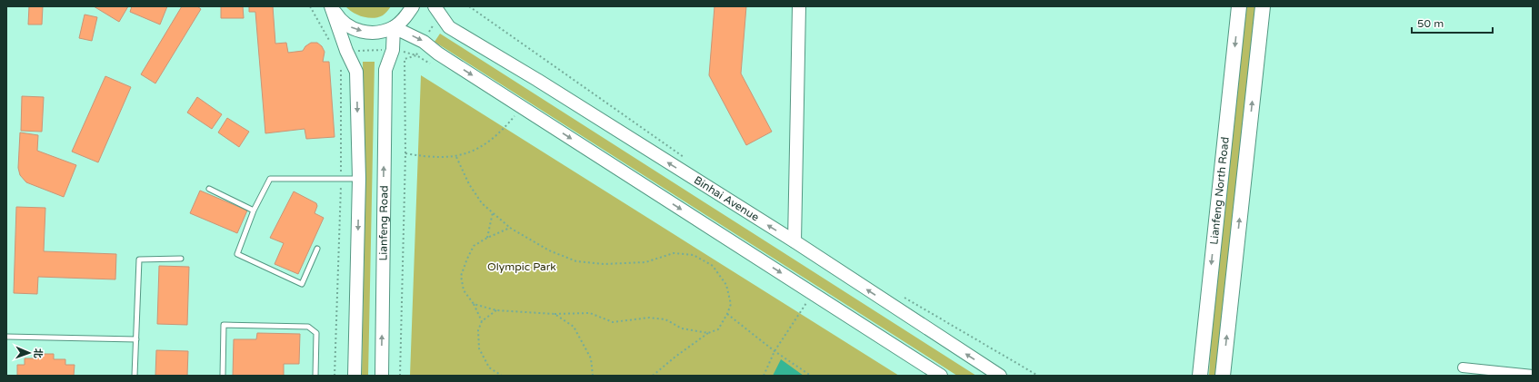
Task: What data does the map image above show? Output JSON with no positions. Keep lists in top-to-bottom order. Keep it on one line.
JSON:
{"streets":{"main road":["Lianfeng North Road","Binhai Avenue","Lianfeng Road"]},"parks":["Olympic Park"],"scale_bar":"50 m","north":"right"}
